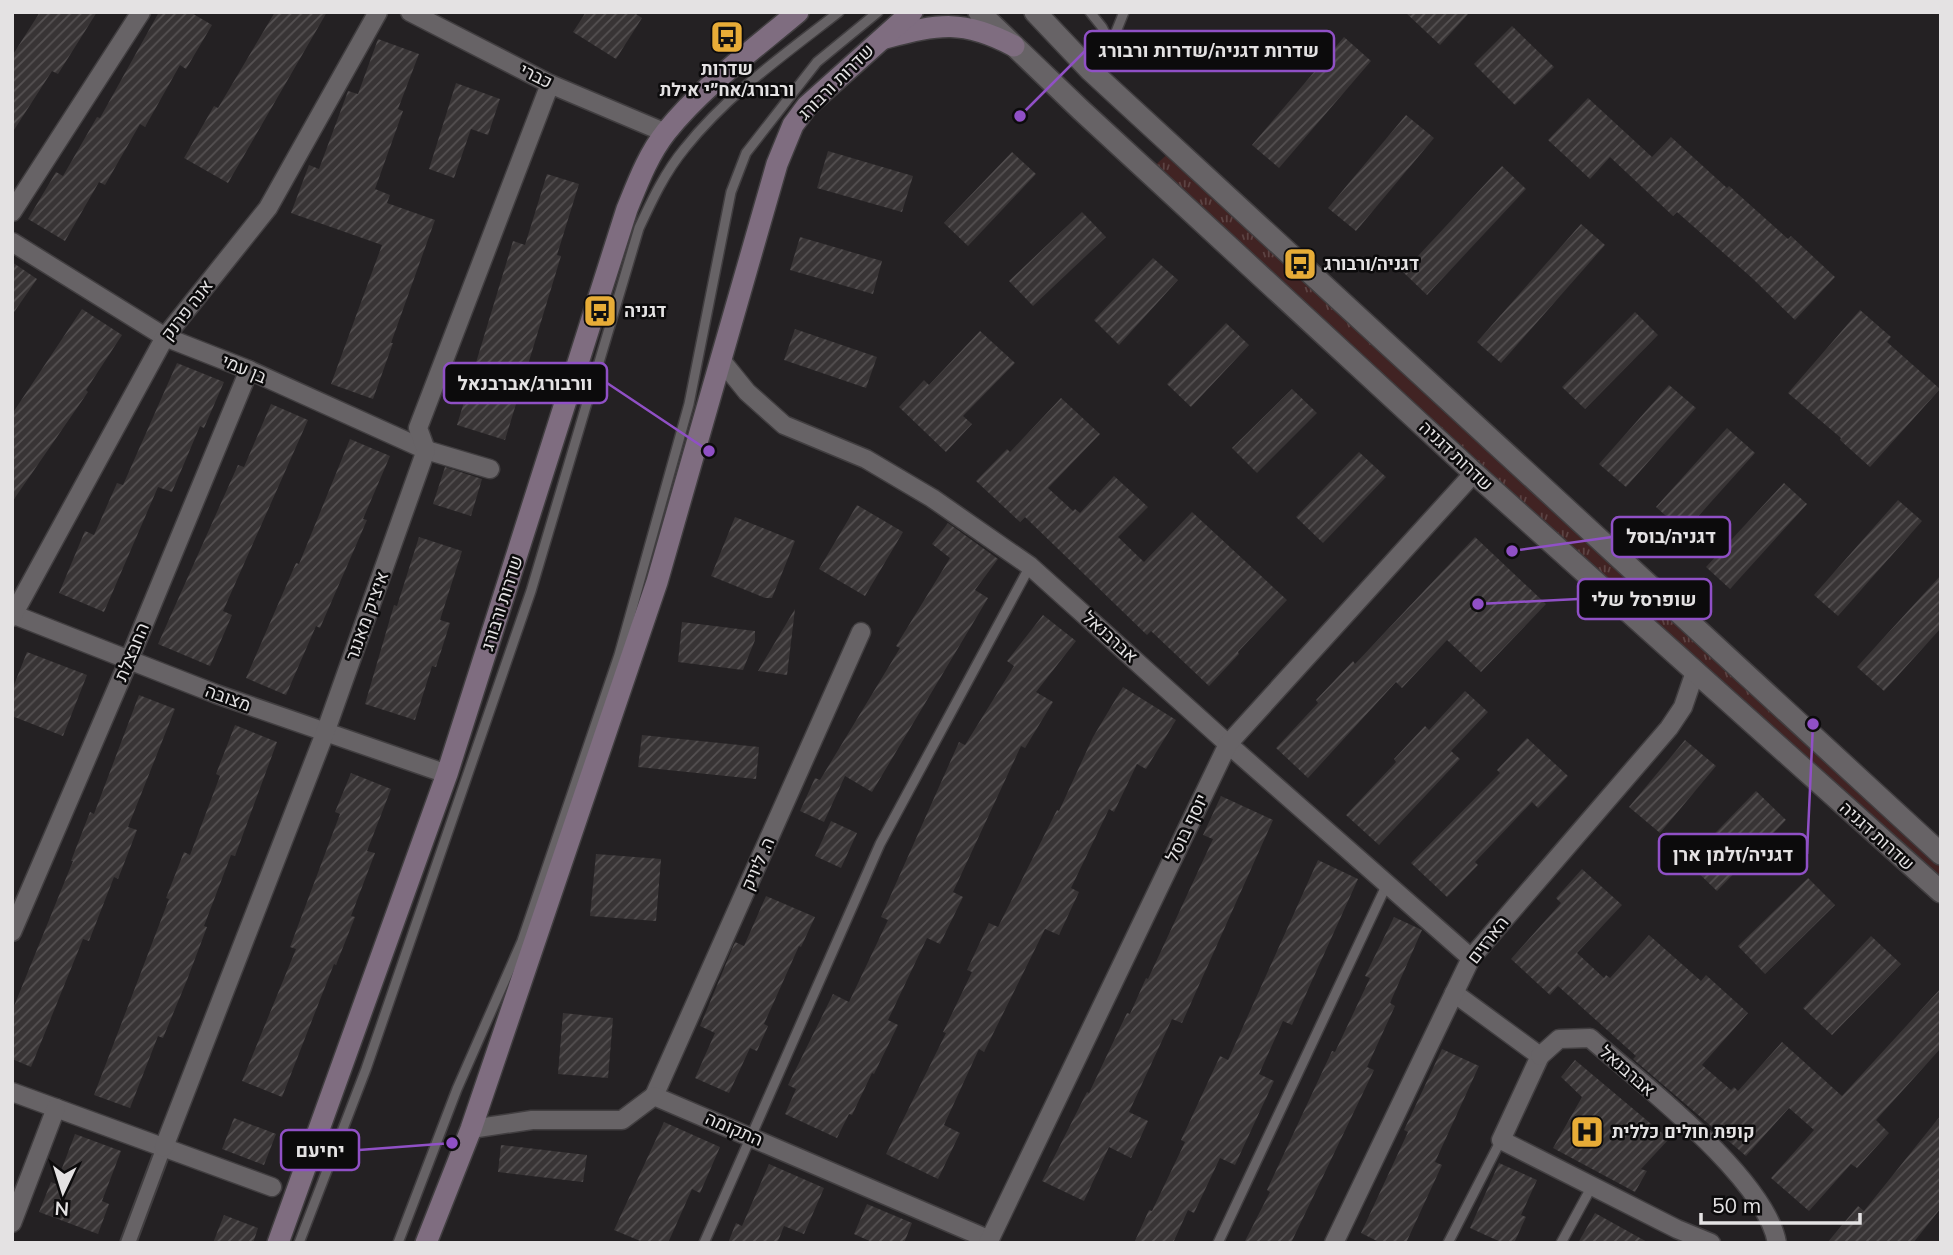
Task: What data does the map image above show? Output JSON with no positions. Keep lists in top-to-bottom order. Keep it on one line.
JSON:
{"streets":{"main road":["שדרות ורבורג"],"street":["כברי","אנה פרנק","בן עמי","שדרות דגניה","איציק מאנגר","אברבנאל","החבצלת","מצובה","יוסף בוסל","ה. ליויק","הארזים","התקומה"]},"crossings":[["כברי","שדרות ורבורג"],["כברי","איציק מאנגר"],["שדרות ורבורג","אברבנאל"],["שדרות ורבורג","מצובה"],["אנה פרנק","בן עמי"],["אנה פרנק","מצובה"],["בן עמי","איציק מאנגר"],["בן עמי","החבצלת"],["שדרות דגניה","יוסף בוסל"],["שדרות דגניה","הארזים"],["איציק מאנגר","מצובה"],["אברבנאל","יוסף בוסל"],["אברבנאל","הארזים"],["החבצלת","מצובה"],["יוסף בוסל","התקומה"],["ה. ליויק","התקומה"]],"places":{"bus stop":["שדרות ורבורג/אח״י אילת","דגניה/ורבורג","דגניה"],"other":["שדרות דגניה/שדרות ורבורג","וורבורג/אברבנאל","דגניה/בוסל","שופרסל שלי","דגניה/זלמן ארן","יחיעם"],"hospital":["קופת חולים כללית"]},"scale_bar":"50 m","north":"bottom"}
